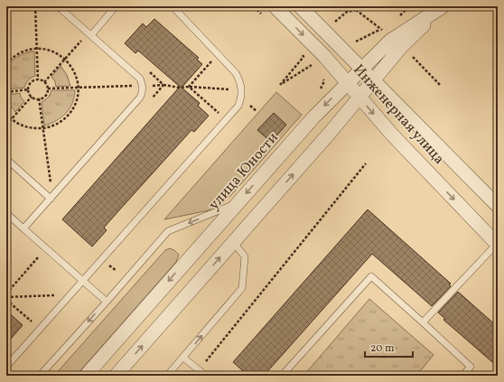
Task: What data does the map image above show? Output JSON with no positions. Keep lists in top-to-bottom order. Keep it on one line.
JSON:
{"streets":{"street":["Инженерная улица","улица Юности"]},"crossings":[["Инженерная улица","улица Юности"]],"scale_bar":"20 m"}
